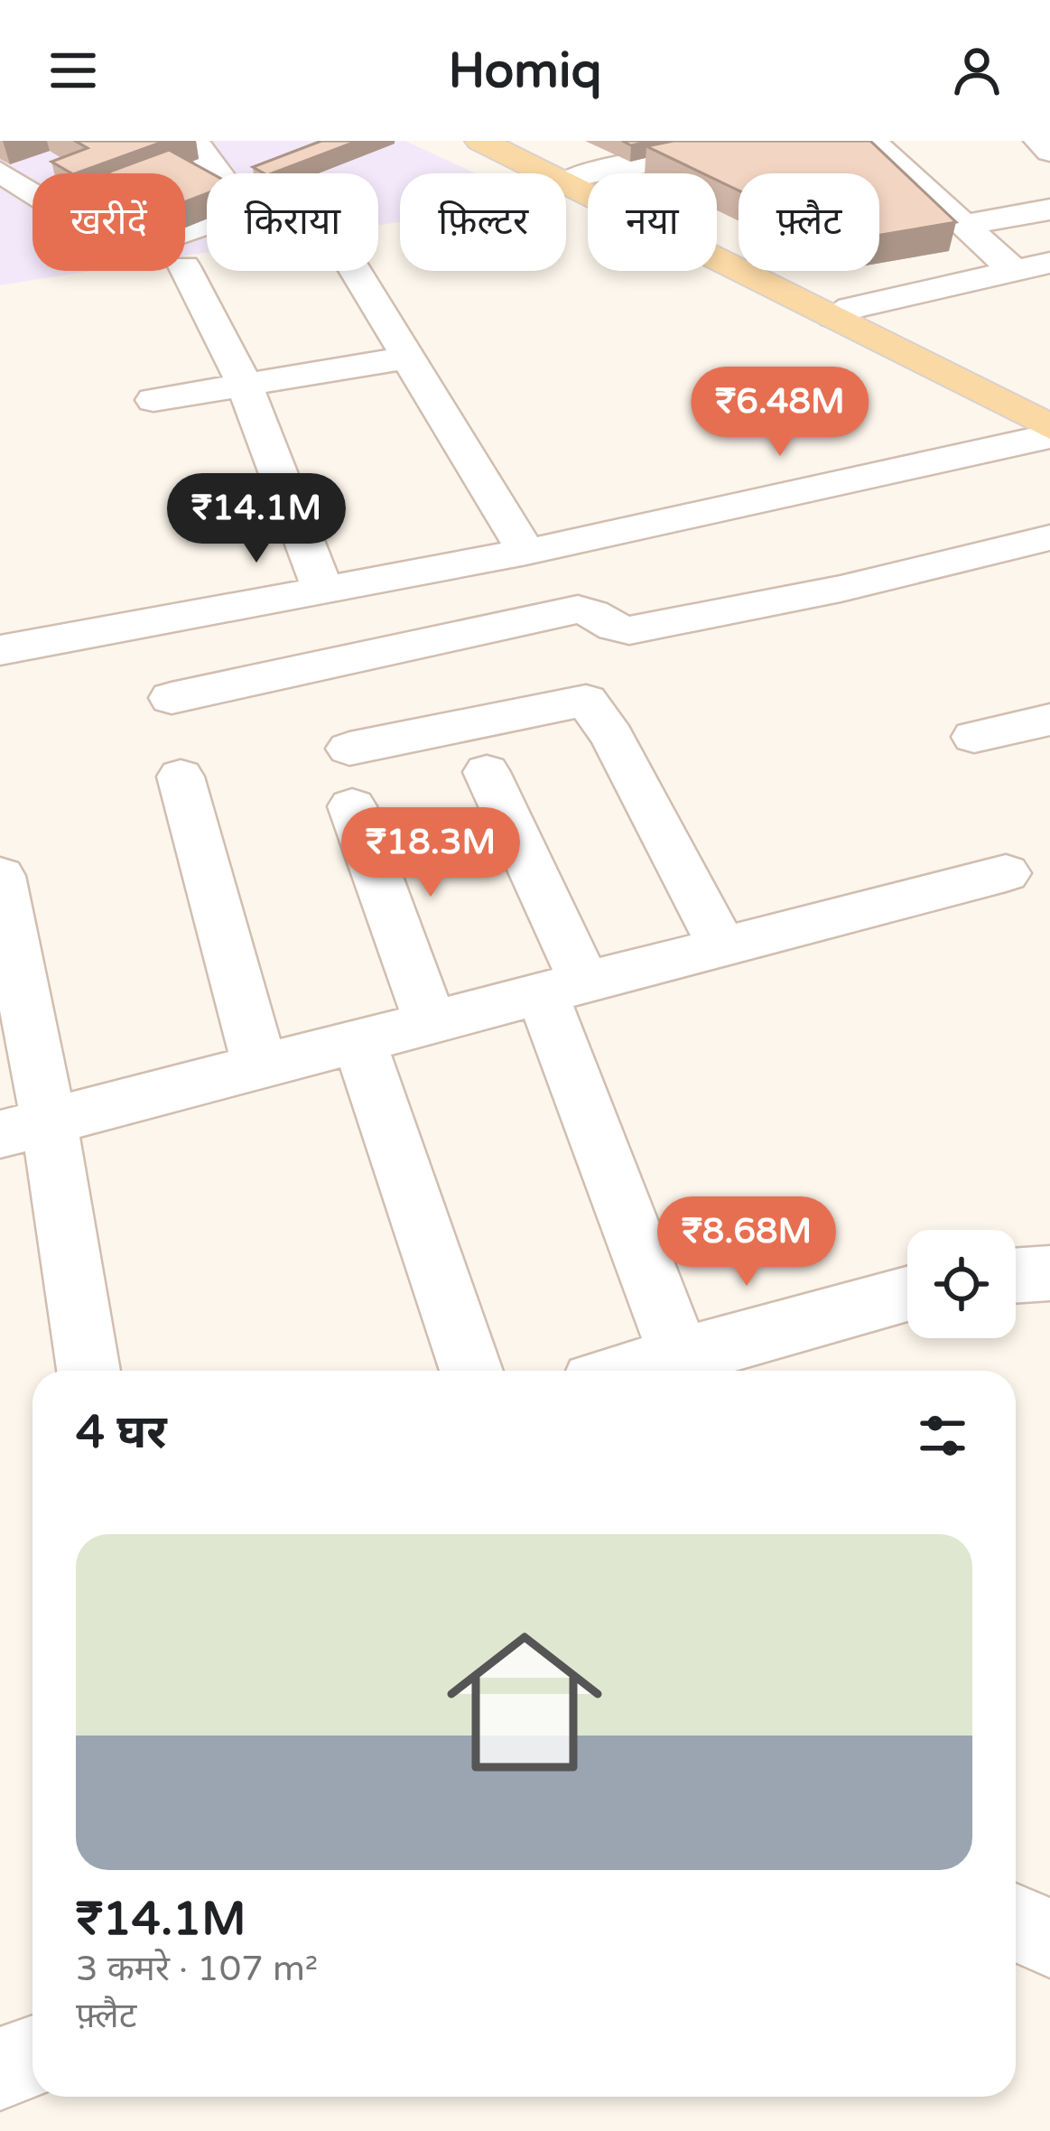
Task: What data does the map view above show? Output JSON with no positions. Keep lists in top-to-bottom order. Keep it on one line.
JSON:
{"page":{"header":"Homiq","chip":["खरीदें","किराया","फ़िल्टर","नया","फ़्लैट"],"price":["₹6.48M","₹14.1M","₹18.3M","₹8.68M"],"heading":"4 घर","list":[{"name":"₹14.1M","note":"3 कमरे · 107 m² · फ़्लैट"}]}}
